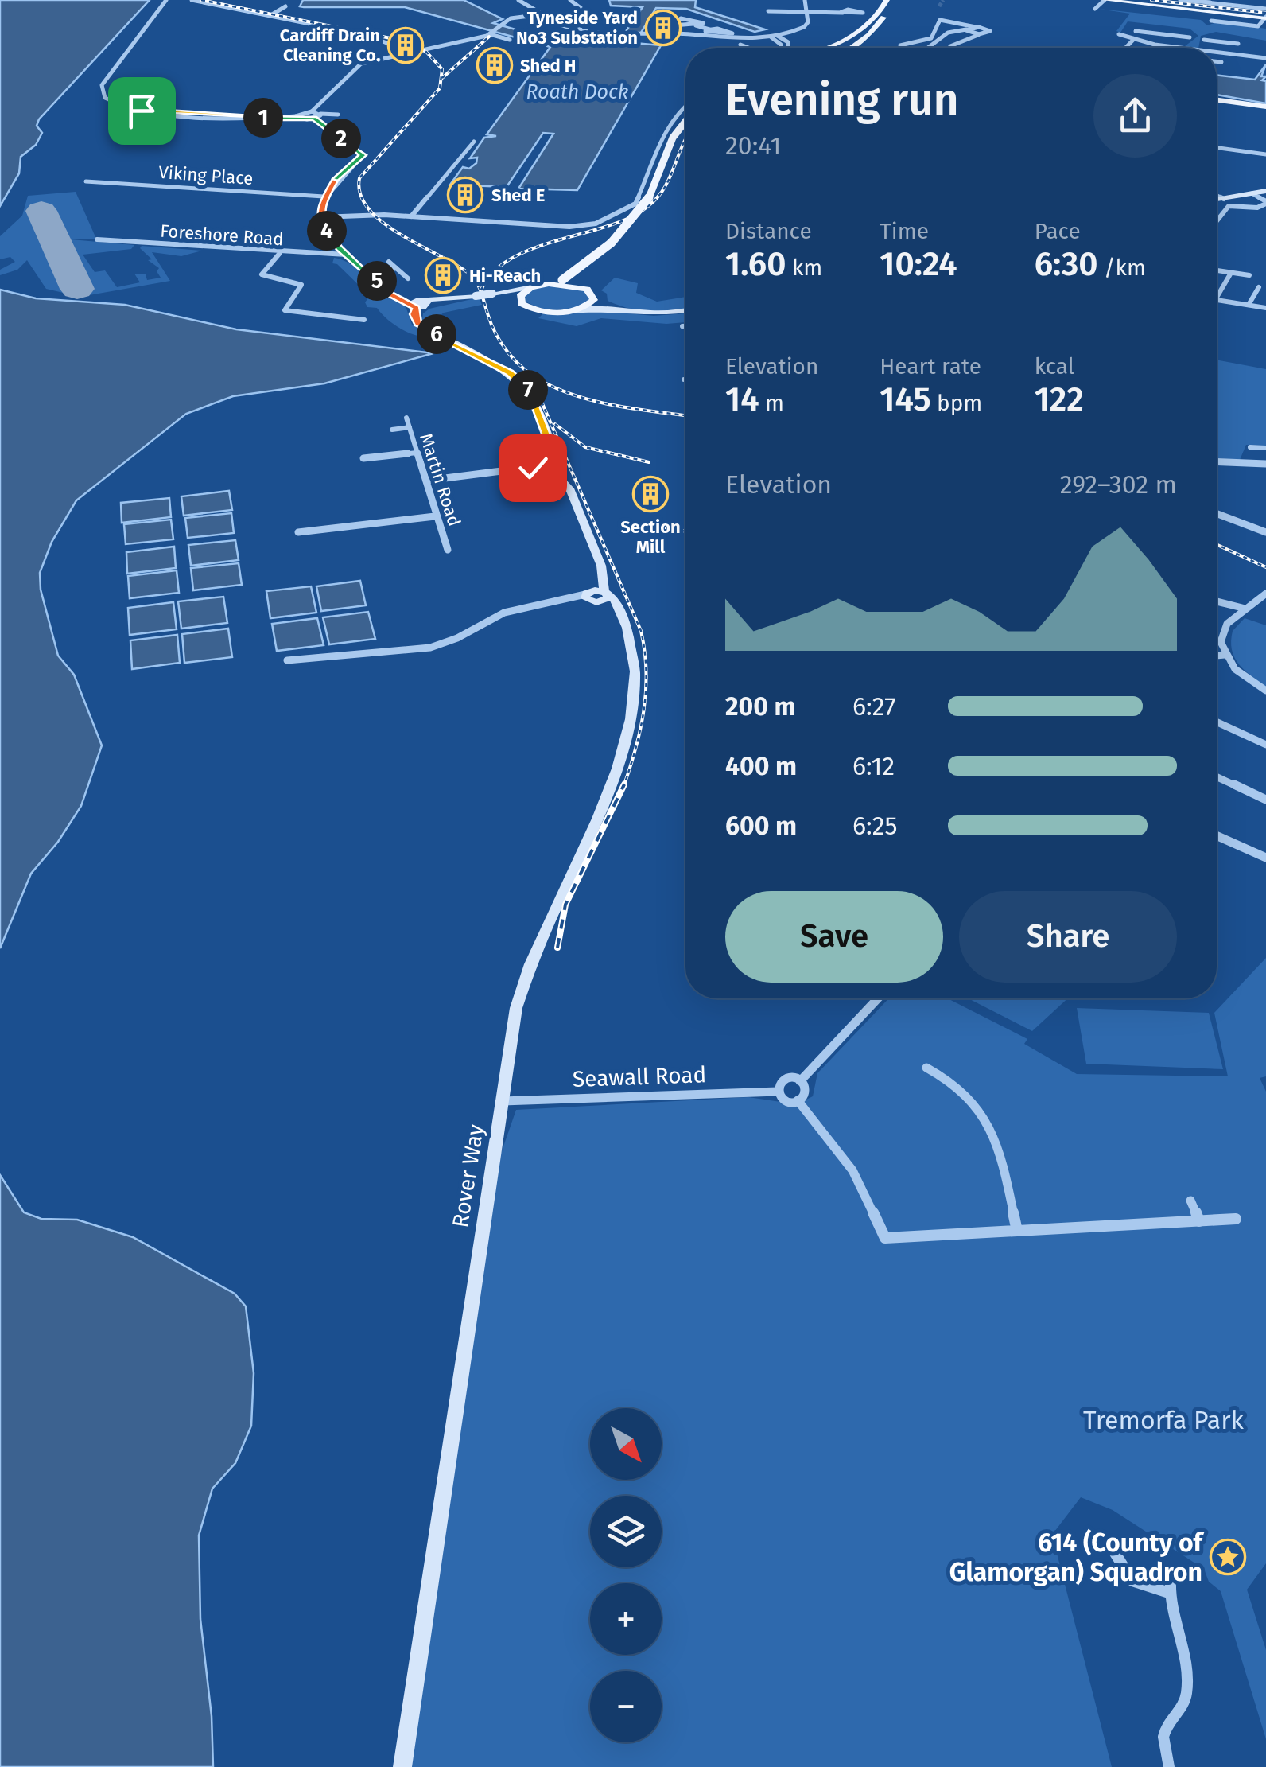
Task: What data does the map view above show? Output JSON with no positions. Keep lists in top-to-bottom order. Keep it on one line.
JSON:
{"streets":{"street":["Viking Place","Foreshore Road","Martin Road","Seawall Road","Rover Way"]},"crossings":[["Seawall Road","Rover Way"]],"water":["Roath Dock"],"parks":["Tremorfa Park"],"places":{"building":["Tyneside Yard No3 Substation","Cardiff Drain Cleaning Co.","Shed H","Shed E","Hi-Reach","Section Mill"],"place":["614 (County of Glamorgan) Squadron"]},"north":"bottom right","page":{"heading":["Evening run","20:41"],"pins":["1","2","4","5","6","7"],"stats":[["Distance","1.60 km"],["Time","10:24"],["Pace","6:30 /km"],["Elevation","14 m"],["Heart rate","145 bpm"],["kcal","122"]],"chart":["Elevation","292–302 m"],"list":[{"name":"200 m","note":"6:27"},{"name":"400 m","note":"6:12"},{"name":"600 m","note":"6:25"}],"buttons":["Save","Share"],"map_buttons":["+","−"]}}
